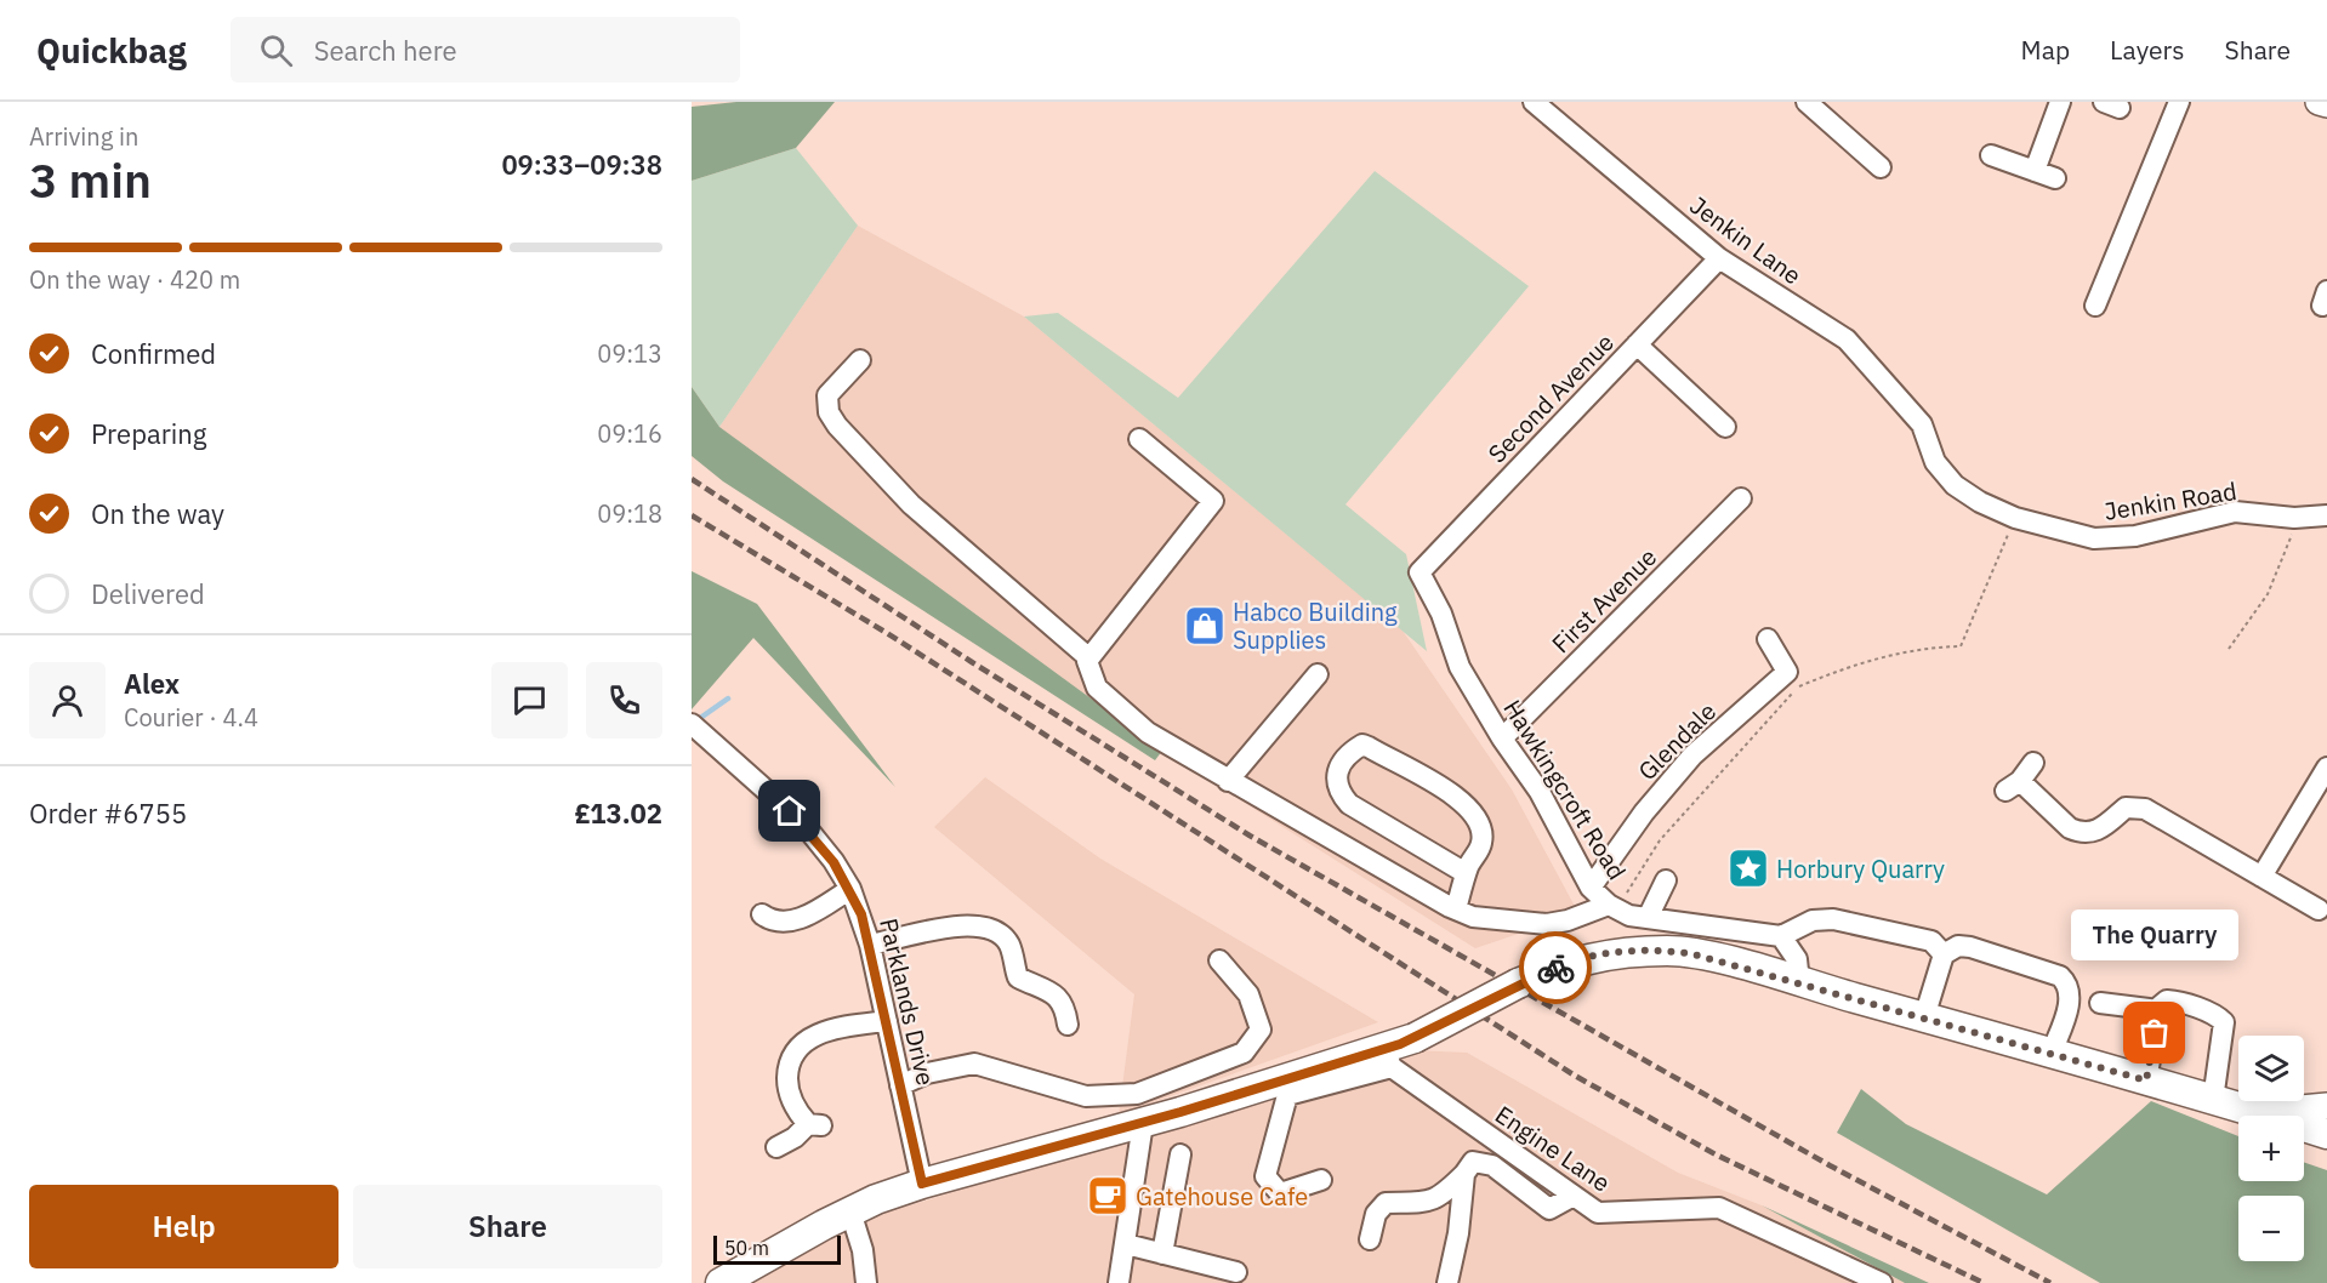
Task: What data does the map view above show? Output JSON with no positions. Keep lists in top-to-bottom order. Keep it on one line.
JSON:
{"streets":{"street":["Jenkin Lane","Second Avenue","Jenkin Road","First Avenue","Glendale","Hawkingcroft Road","Parklands Drive","Engine Lane"]},"crossings":[["Jenkin Lane","Second Avenue"],["Jenkin Lane","Jenkin Road"],["Second Avenue","Hawkingcroft Road"],["First Avenue","Hawkingcroft Road"],["Glendale","Hawkingcroft Road"]],"places":{"shop":["Habco Building Supplies"],"place":["Horbury Quarry"],"other":["The Quarry"],"cafe":["Gatehouse Cafe"]},"scale_bar":"50 m","page":{"header":"Quickbag","search":"Search here","nav":["Map","Layers","Share"],"heading":["3 min","Arriving in","09:33–09:38"],"panel":["Alex","Courier · 4.4","Order #6755","£13.02"],"bar":"On the way · 420 m","list":[["Confirmed","09:13"],["Preparing","09:16"],["On the way","09:18"],"Delivered"],"bubble":"The Quarry","map_buttons":["+","−"],"buttons":["Help","Share"],"scale":"50 m"}}
